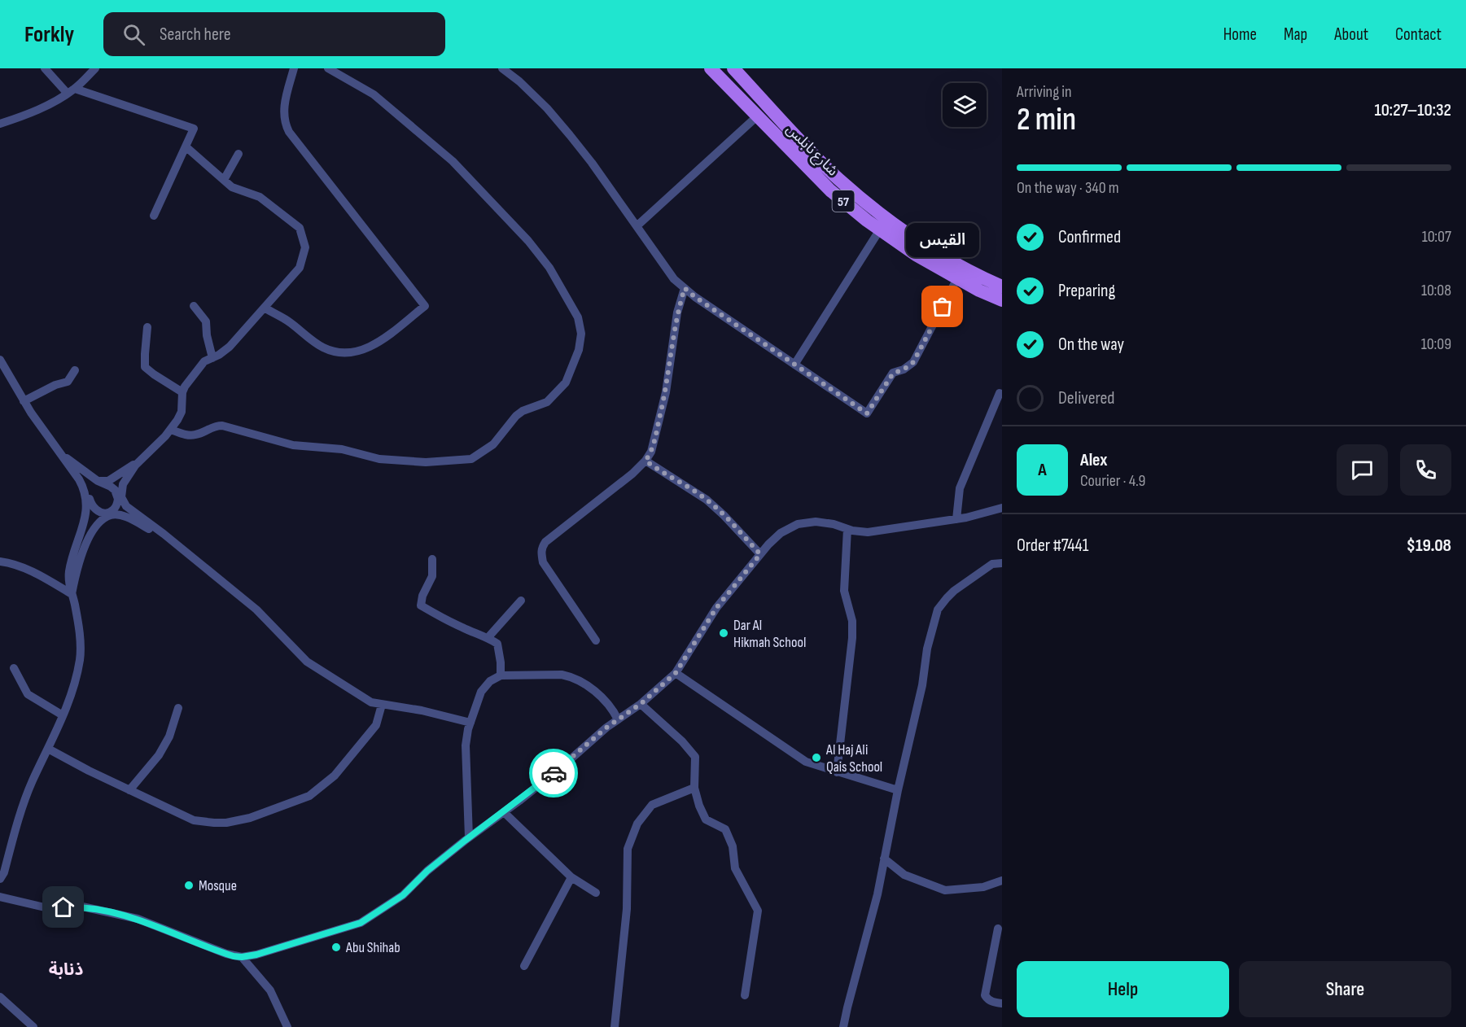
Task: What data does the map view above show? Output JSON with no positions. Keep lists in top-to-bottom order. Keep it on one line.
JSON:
{"streets":{"main road":["شارع نابلس","57"]},"districts":["ذنابة"],"places":["القيس","Dar Al Hikmah School","Al Haj Ali Qais School","Mosque","Abu Shihab"],"page":{"header":"Forkly","search":"Search here","nav":["Home","Map","About","Contact"],"heading":["2 min","Arriving in","10:27–10:32"],"panel":["Alex","Courier · 4.9","Order #7441","$19.08"],"bar":"On the way · 340 m","list":[["Confirmed","10:07"],["Preparing","10:08"],["On the way","10:09"],"Delivered"],"bubble":"القيس","round":"A","buttons":["Help","Share"]}}
